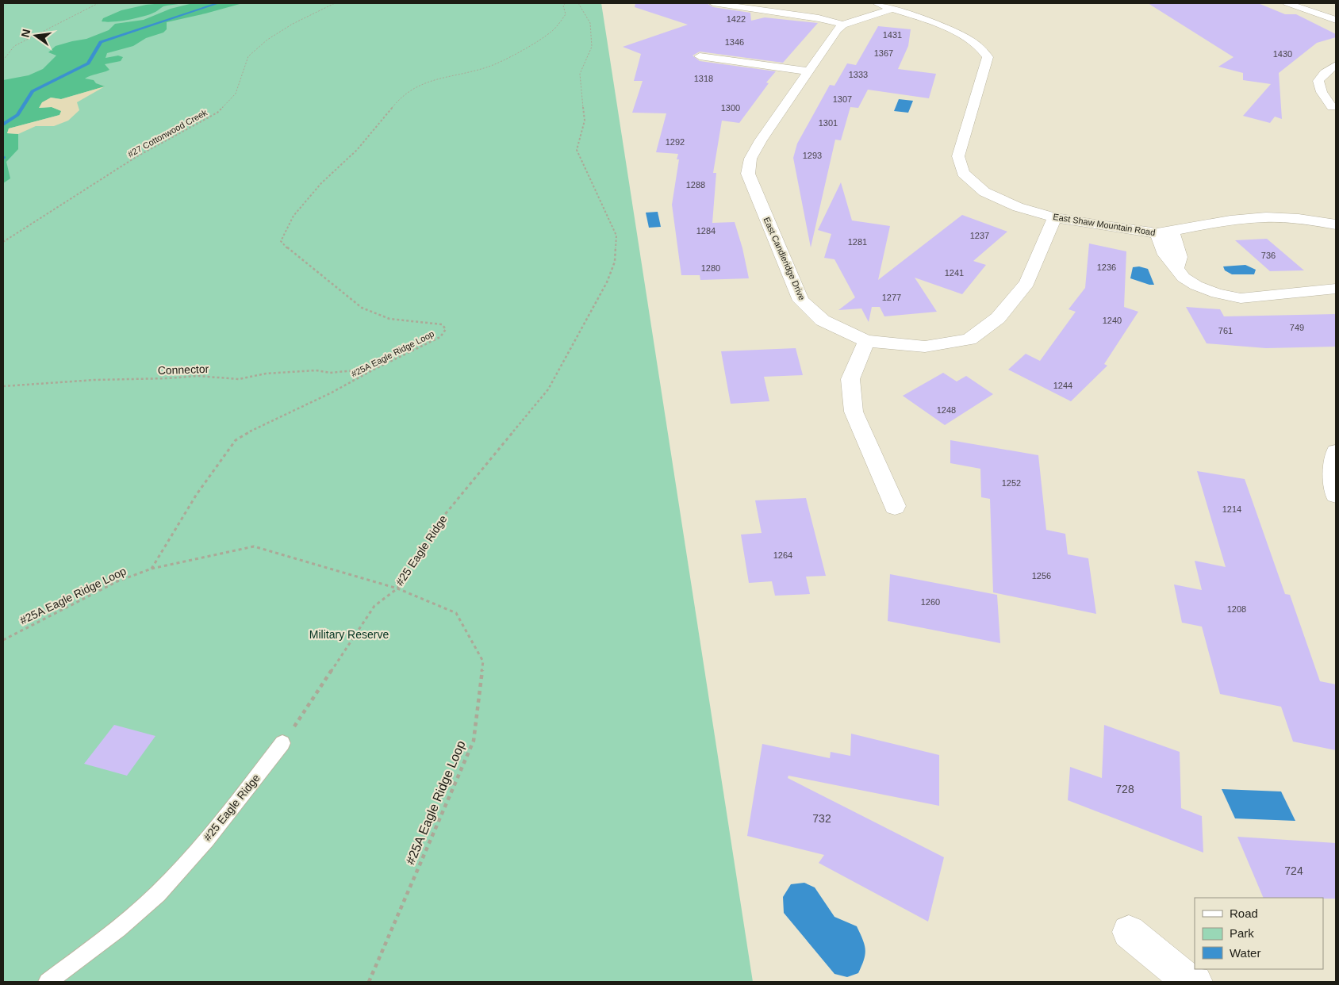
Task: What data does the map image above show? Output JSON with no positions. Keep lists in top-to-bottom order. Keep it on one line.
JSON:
{"streets":{"street":["East Shaw Mountain Road","East Candleridge Drive"],"lane":["#25 Eagle Ridge"],"path":["#27 Cottonwood Creek","#25A Eagle Ridge Loop","Connector"]},"crossings":[["East Shaw Mountain Road","East Candleridge Drive"],["#25A Eagle Ridge Loop","Connector"],["#25A Eagle Ridge Loop","#25 Eagle Ridge"]],"parks":["Military Reserve"],"house_numbers":["1422","1431","1346","1367","1430","1333","1318","1307","1300","1301","1292","1293","1288","1284","1237","1281","736","1236","1280","1241","1277","1240","749","761","1244","1248","1252","1214","1264","1256","1260","1208","728","732","724"],"legend":["Road","Park","Water"],"north":"left"}
